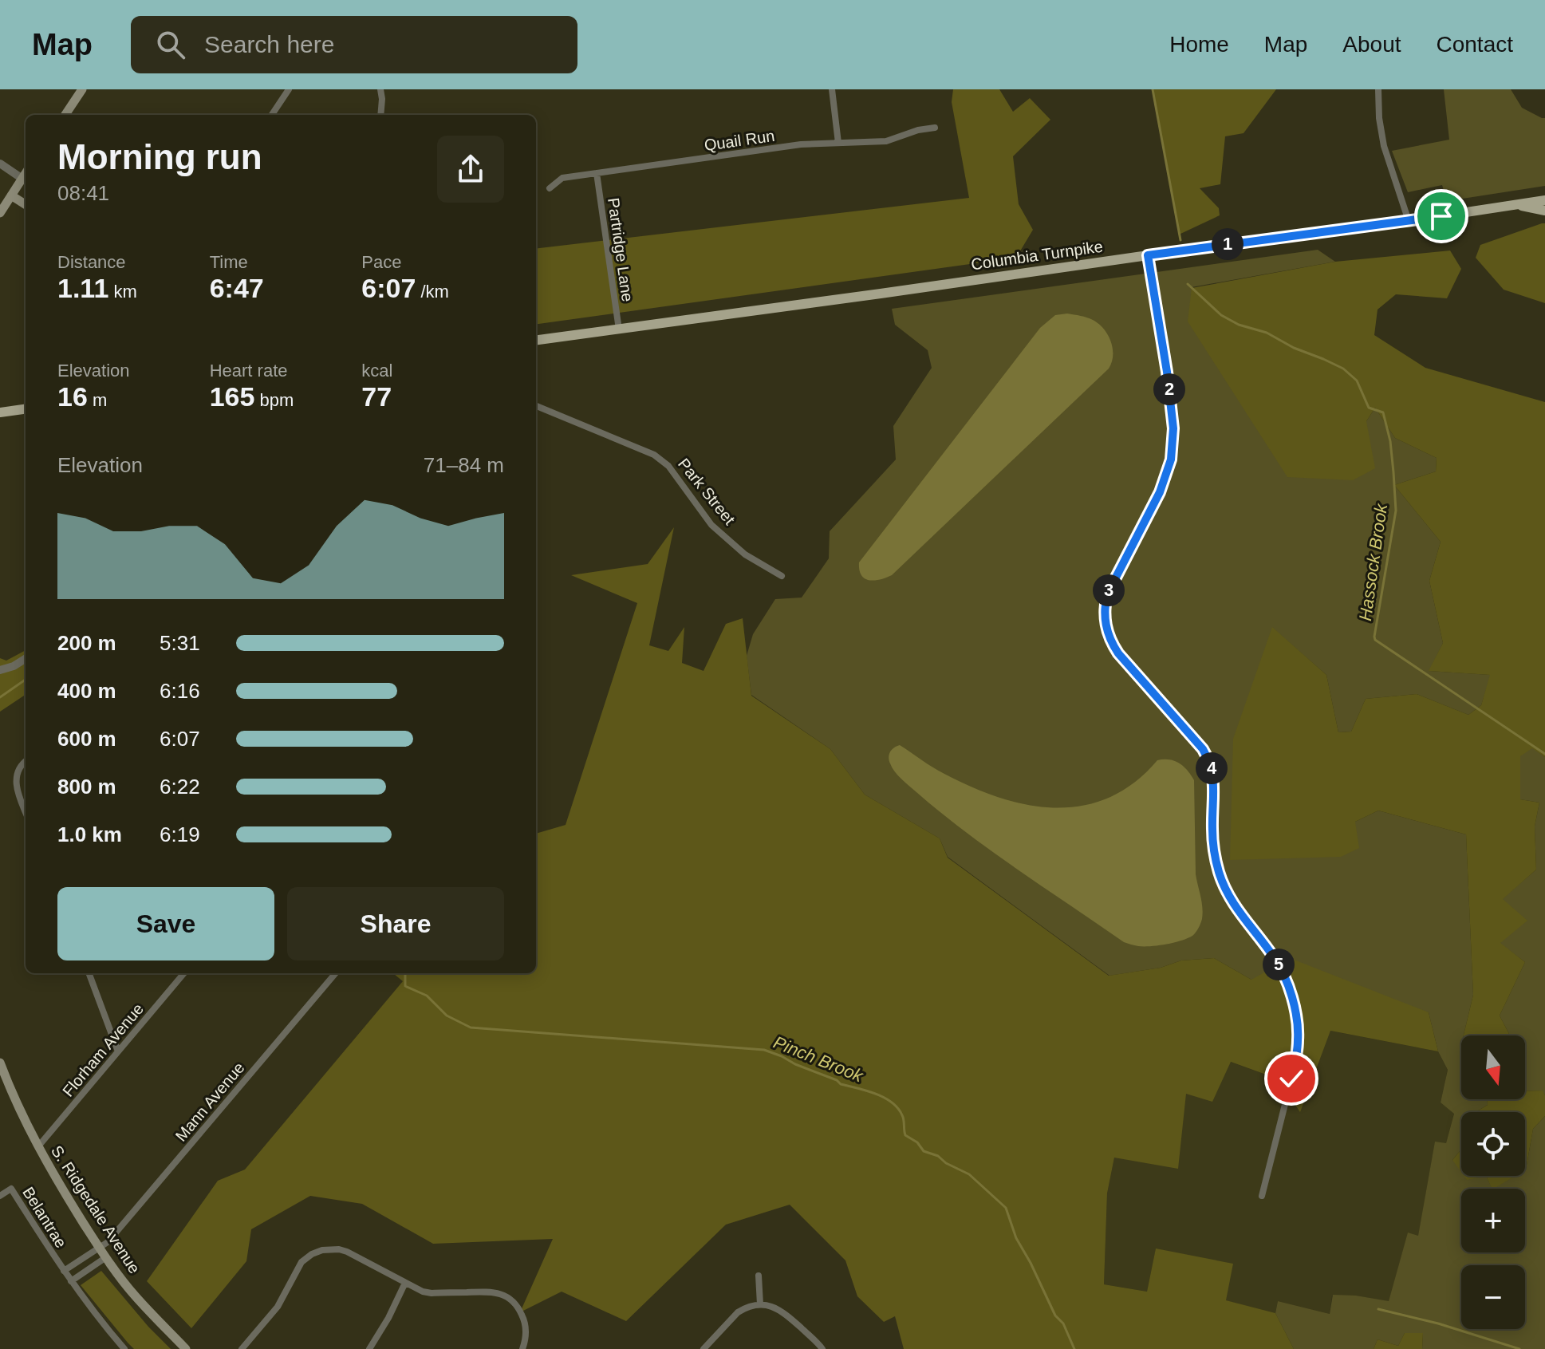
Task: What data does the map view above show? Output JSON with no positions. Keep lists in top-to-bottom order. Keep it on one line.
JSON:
{"streets":{"main road":["Columbia Turnpike","S. Ridgedale Avenue"],"street":["Quail Run","Partridge Lane","Park Street","Florham Avenue","Mann Avenue","Belantrae"]},"crossings":[["Quail Run","Partridge Lane"],["Partridge Lane","Columbia Turnpike"],["Florham Avenue","S. Ridgedale Avenue"],["Mann Avenue","S. Ridgedale Avenue"],["Mann Avenue","Belantrae"],["S. Ridgedale Avenue","Belantrae"]],"water":["Hassock Brook","Pinch Brook"],"north":"bottom","page":{"header":"Map","search":"Search here","nav":["Home","Map","About","Contact"],"heading":["Morning run","08:41"],"stats":[["Distance","1.11 km"],["Time","6:47"],["Pace","6:07 /km"],["Elevation","16 m"],["Heart rate","165 bpm"],["kcal","77"]],"pins":["1","2","3","4","5"],"chart":["Elevation","71–84 m"],"list":[{"name":"200 m","note":"5:31"},{"name":"400 m","note":"6:16"},{"name":"600 m","note":"6:07"},{"name":"800 m","note":"6:22"},{"name":"1.0 km","note":"6:19"}],"buttons":["Save","Share"],"map_buttons":["+","−"]}}
